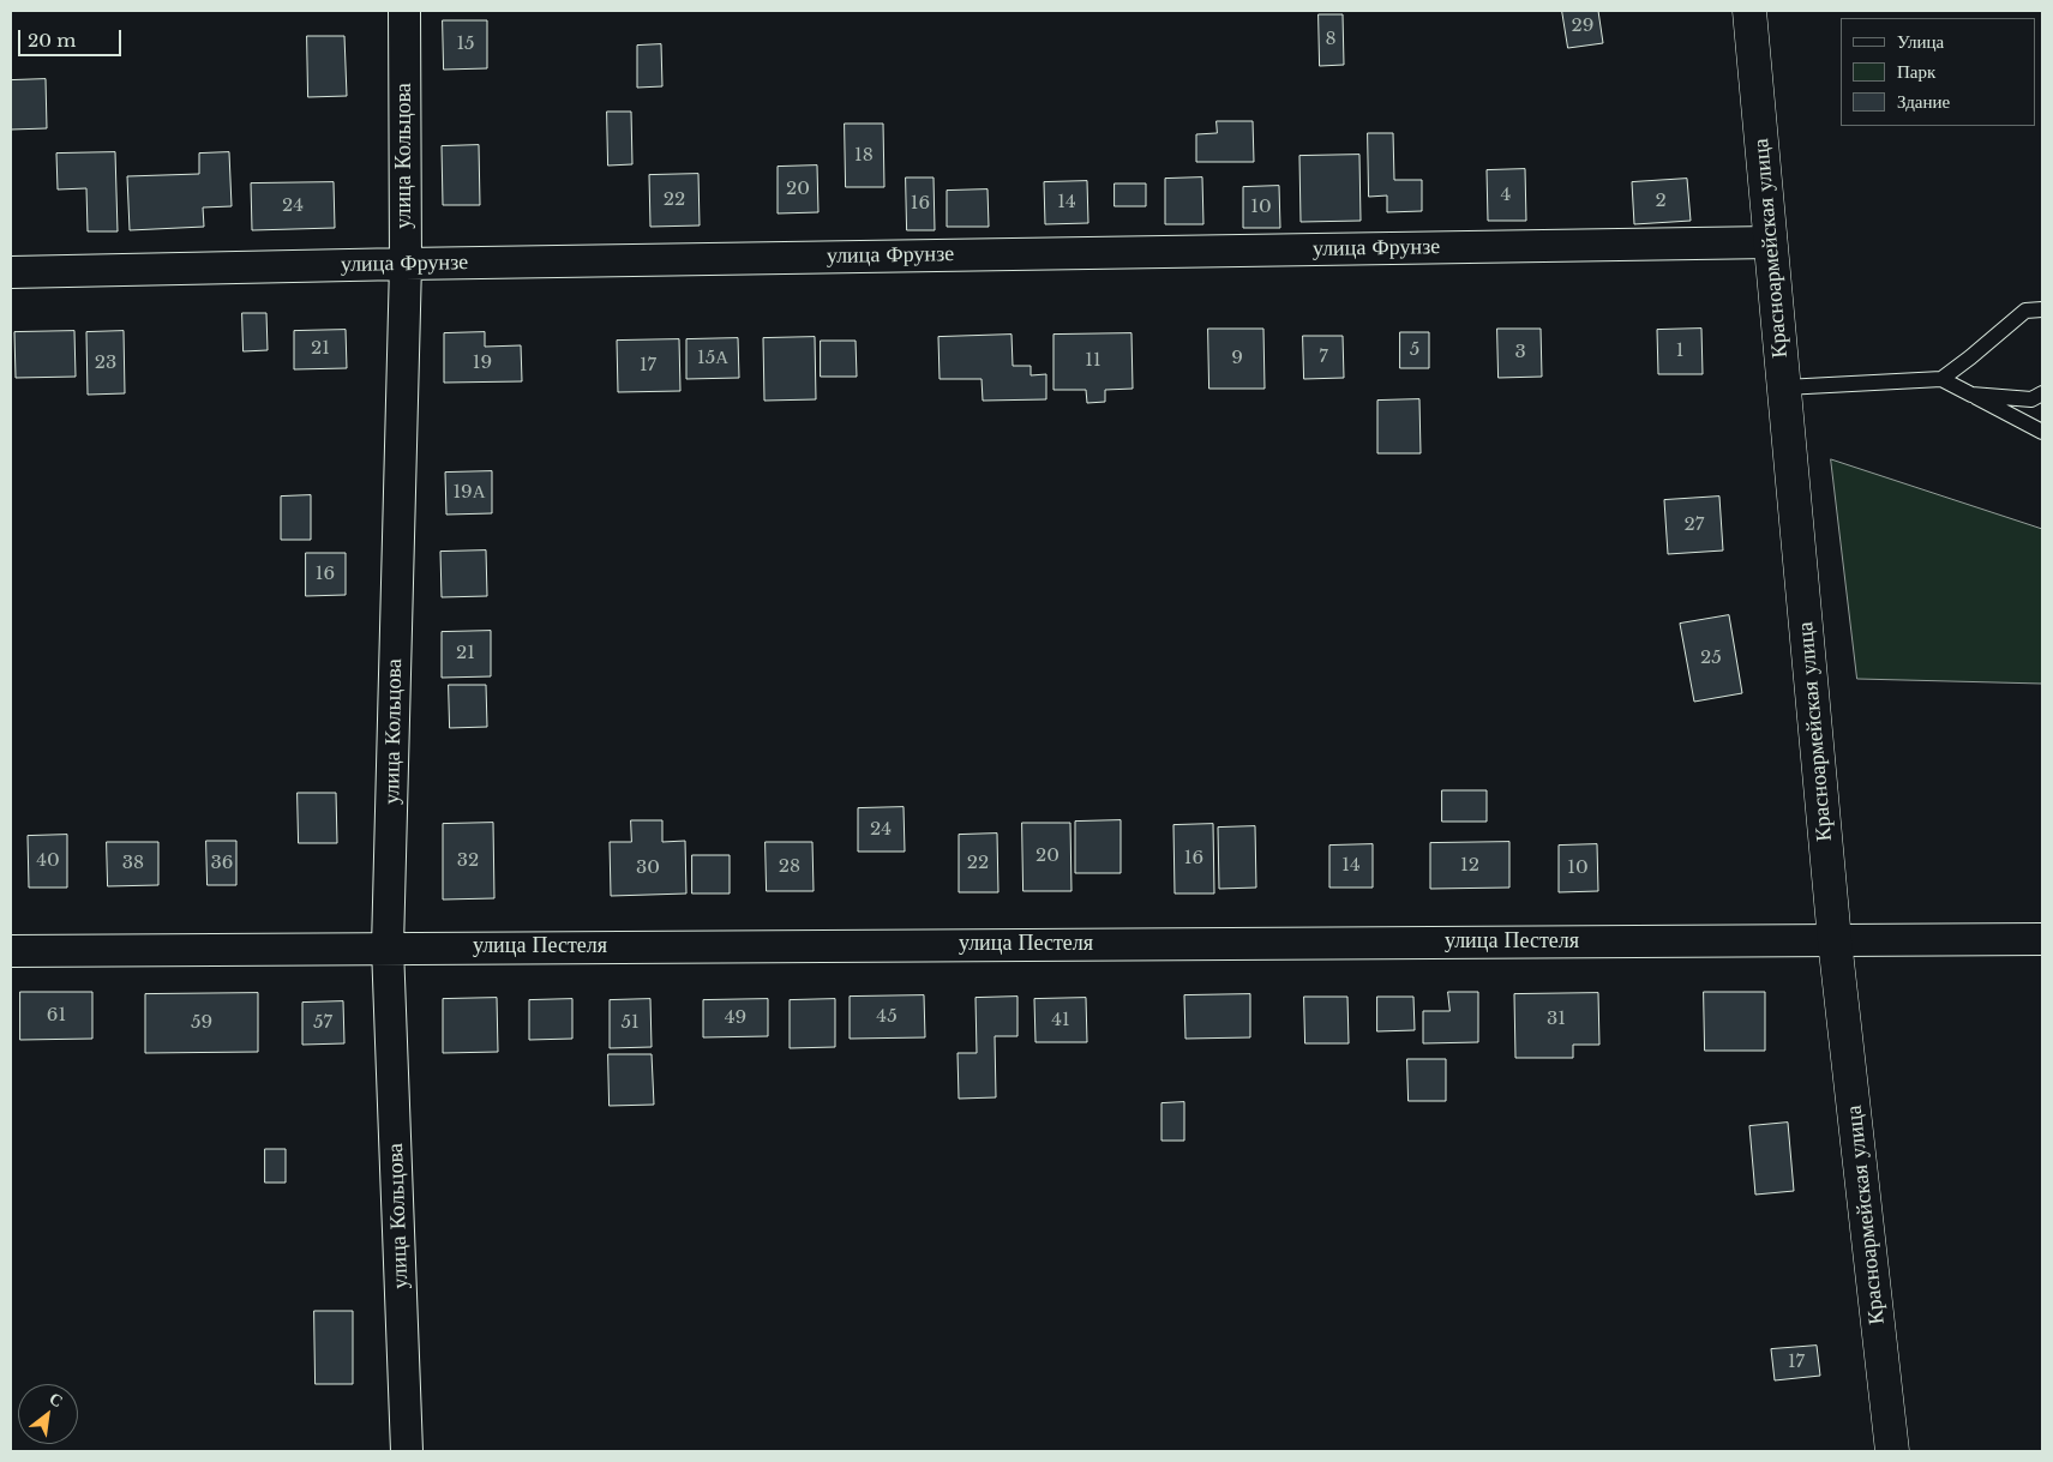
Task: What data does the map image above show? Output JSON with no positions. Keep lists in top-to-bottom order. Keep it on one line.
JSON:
{"streets":{"main road":["Красноармейская улица"],"street":["улица Кольцова","улица Фрунзе","улица Пестеля"]},"crossings":[["улица Кольцова","улица Фрунзе"],["улица Кольцова","улица Пестеля"],["улица Фрунзе","Красноармейская улица"],["Красноармейская улица","улица Пестеля"]],"house_numbers":["29","8","15","18","20","4","22","2","14","16","24","10","21","5","1","3","7","15А","9","11","23","19","17","19А","27","16","21","25","24","20","16","40","32","38","36","22","14","12","28","30","10","61","45","49","31","41","59","57","51","17"],"legend":["Улица","Парк","Здание"],"scale_bar":"20 m","north":"top right"}
